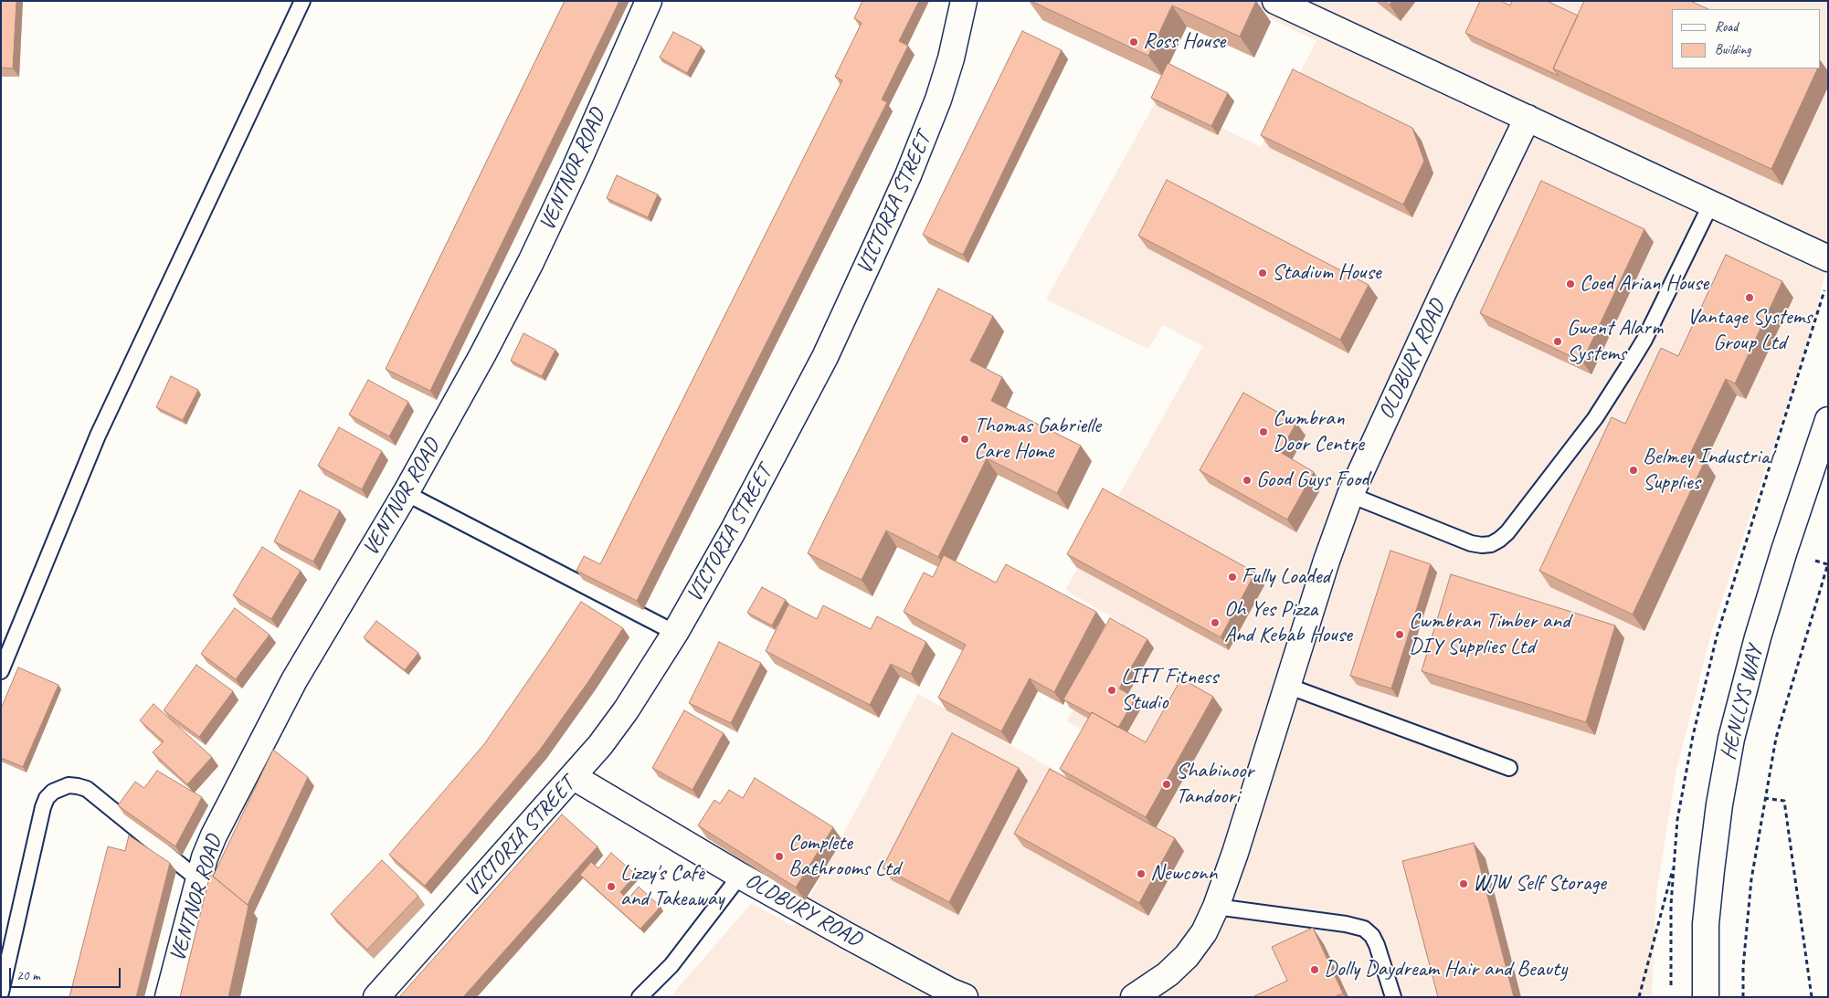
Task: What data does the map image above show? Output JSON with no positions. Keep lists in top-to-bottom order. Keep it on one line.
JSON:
{"streets":{"street":["VENTNOR ROAD","VICTORIA STREET","OLDBURY ROAD","HENLLYS WAY"]},"crossings":[["VICTORIA STREET","OLDBURY ROAD"]],"places":["Ross House","Stadium House","Coed Arian House","Vantage Systems Group Ltd","Gwent Alarm Systems","Cwmbran Door Centre","Thomas Gabrielle Care Home","Belmey Industrial Supplies","Good Guys Food","Fully Loaded","Oh Yes Pizza And Kebab House","Cwmbran Timber and DIY Supplies Ltd","LIFT Fitness Studio","Shabinoor Tandoori","Complete Bathrooms Ltd","Newconn","WJW Self Storage","Lizzy's Cafe and Takeaway","Dolly Daydream Hair and Beauty"],"legend":["Road","Building"],"scale_bar":"20 m"}
